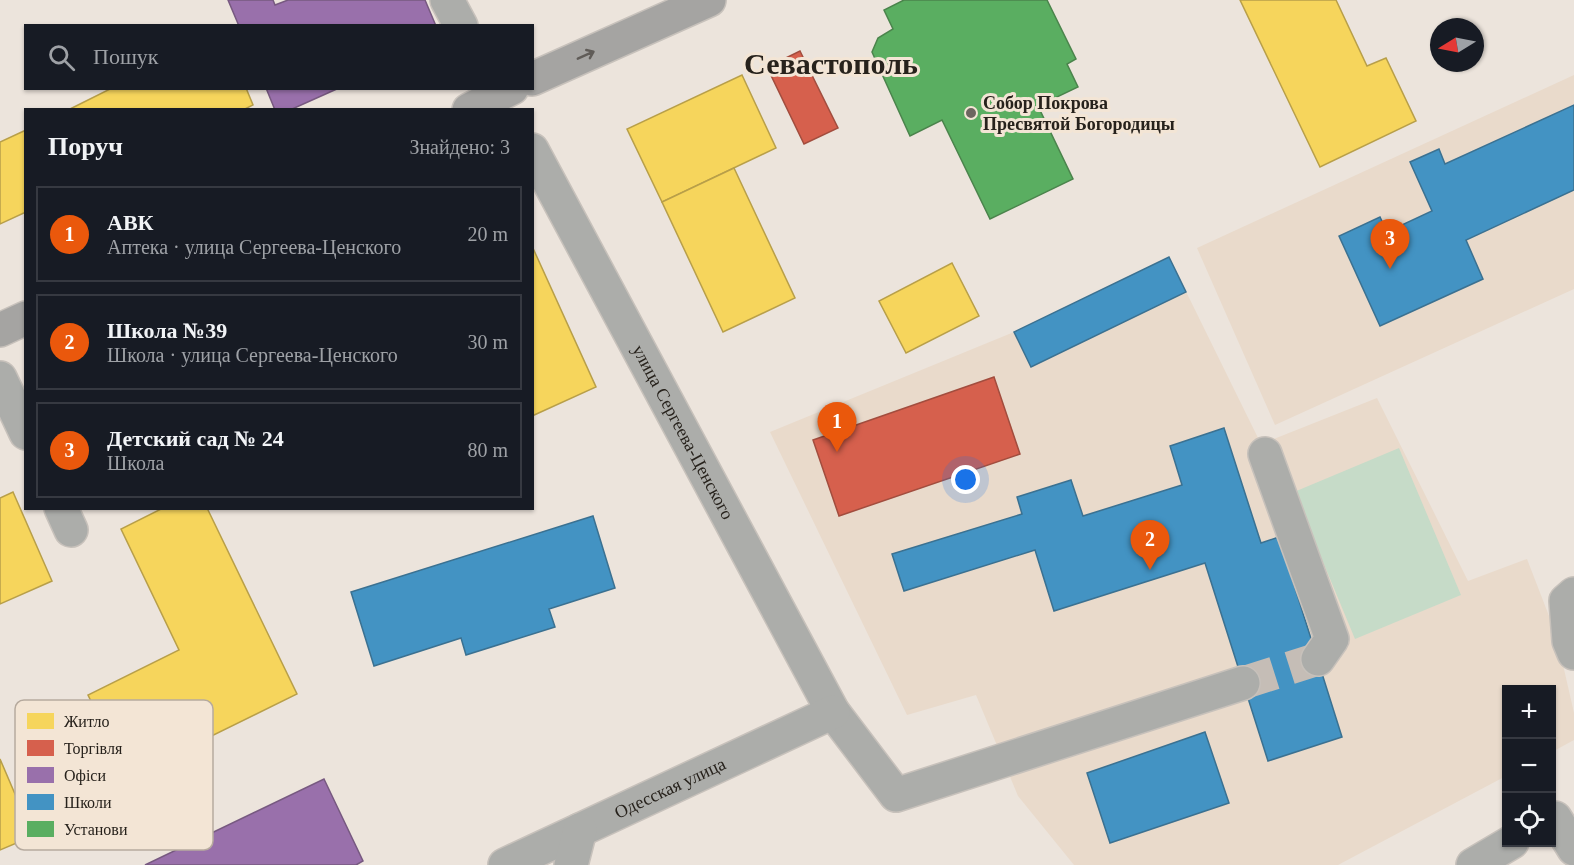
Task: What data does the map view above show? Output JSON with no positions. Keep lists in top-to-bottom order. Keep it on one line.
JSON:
{"streets":{"street":["улица Сергеева-Ценского","Одесская улица"]},"crossings":[["улица Сергеева-Ценского","Одесская улица"]],"districts":["Севастополь"],"places":["Собор Покрова Пресвятой Богородицы"],"legend":["Житло","Торгівля","Офіси","Школи","Установи"],"north":"left","page":{"search":"Пошук","heading":["Поруч","Знайдено: 3"],"list":[{"mark":"1","name":"АВК","note":"Аптека · улица Сергеева-Ценского","value":"20 m"},{"mark":"2","name":"Школа №39","note":"Школа · улица Сергеева-Ценского","value":"30 m"},{"mark":"3","name":"Детский сад № 24","note":"Школа","value":"80 m"}],"pins":["3","1","2"],"map_buttons":["+","−"]}}
